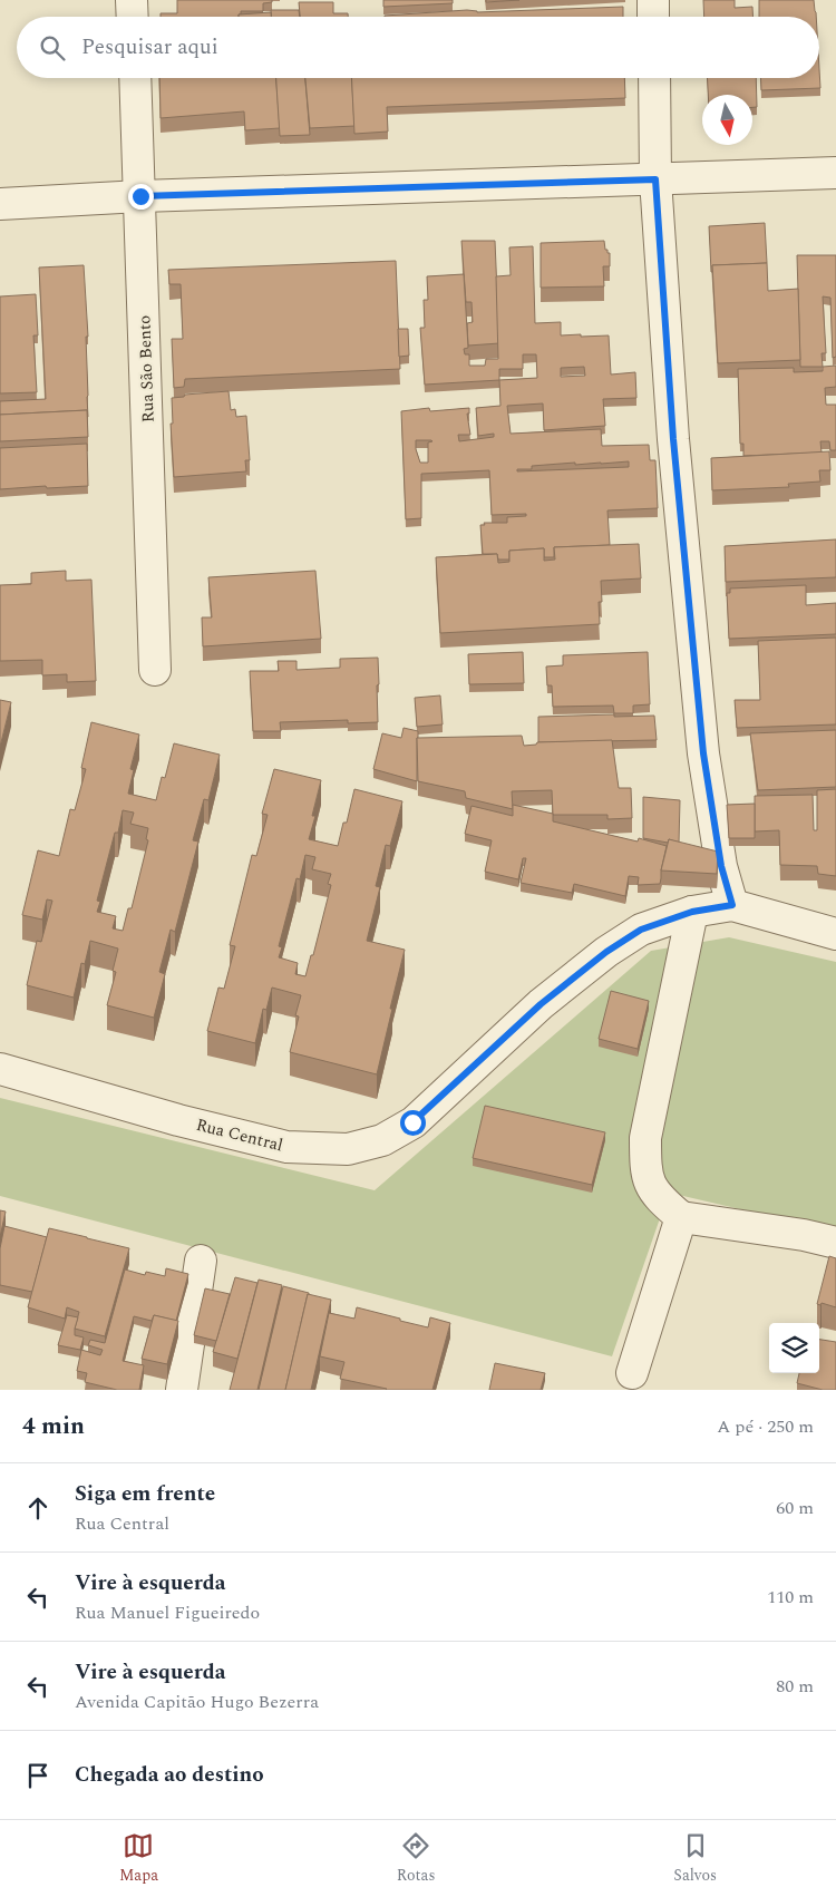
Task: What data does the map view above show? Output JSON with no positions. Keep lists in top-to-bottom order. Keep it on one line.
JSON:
{"streets":{"street":["Rua São Bento","Rua Central"]},"north":"bottom","page":{"search":"Pesquisar aqui","heading":["4 min","A pé · 250 m"],"list":[["Siga em frente","Rua Central","60 m"],["Vire à esquerda","Rua Manuel Figueiredo","110 m"],["Vire à esquerda","Avenida Capitão Hugo Bezerra","80 m"],"Chegada ao destino"],"nav":["Mapa","Rotas","Salvos"]}}
